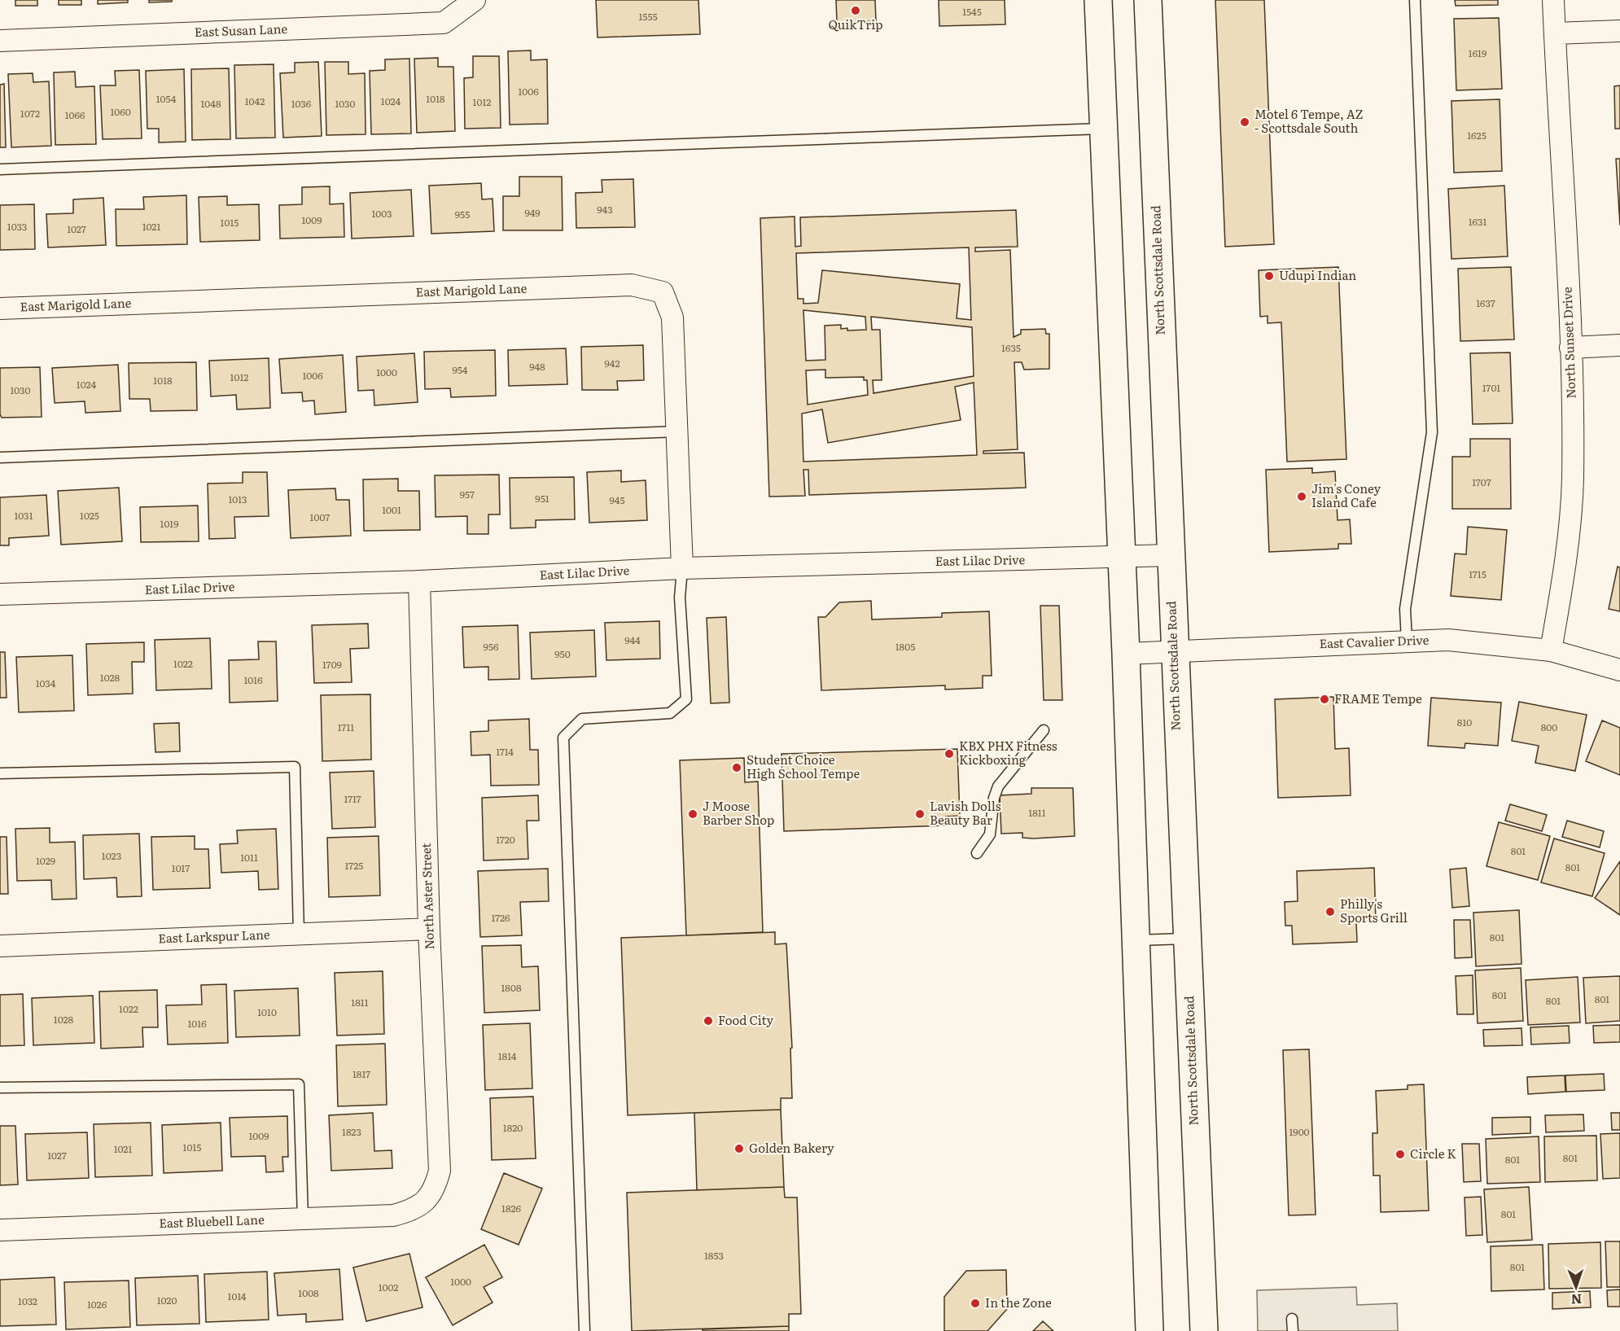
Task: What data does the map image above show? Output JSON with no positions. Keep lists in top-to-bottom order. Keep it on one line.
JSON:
{"streets":{"main road":["North Scottsdale Road"],"street":["East Susan Lane","East Marigold Lane","North Sunset Drive","East Lilac Drive","East Cavalier Drive","North Aster Street","East Larkspur Lane","East Bluebell Lane"]},"crossings":[["North Scottsdale Road","East Lilac Drive"],["North Scottsdale Road","East Cavalier Drive"],["East Marigold Lane","East Lilac Drive"],["North Sunset Drive","East Cavalier Drive"],["East Lilac Drive","North Aster Street"],["North Aster Street","East Larkspur Lane"],["North Aster Street","East Bluebell Lane"]],"places":["QuikTrip","Motel 6 Tempe, AZ - Scottsdale South","Udupi Indian","Jim's Coney Island Cafe","FRAME Tempe","KBX PHX Fitness Kickboxing","Student Choice High School Tempe","J Moose Barber Shop","Lavish Dolls Beauty Bar","Philly's Sports Grill","Food City","Golden Bakery","Circle K","In the Zone"],"house_numbers":["1545","1555","1619","1006","1054","1018","1042","1024","1012","1048","1036","1030","1060","1072","1066","1625","943","949","1003","955","1009","1631","1015","1033","1021","1027","1637","1635","942","948","954","1000","1006","1012","1018","1024","1701","1030","1707","957","951","1013","945","1001","1031","1025","1007","1019","1715","944","956","1805","950","1022","1709","1028","1016","1034","810","1711","800","1714","1717","1811","1720","801","1023","1011","1029","1725","801","1017","1726","801","1808","801","801","801","1811","1022","1010","1028","1016","1814","1817","1820","1823","1900","1009","1015","1021","1027","801","801","1826","801","1853","801","1000","1002","1008","1014","1020","1032","1026"],"north":"bottom"}
